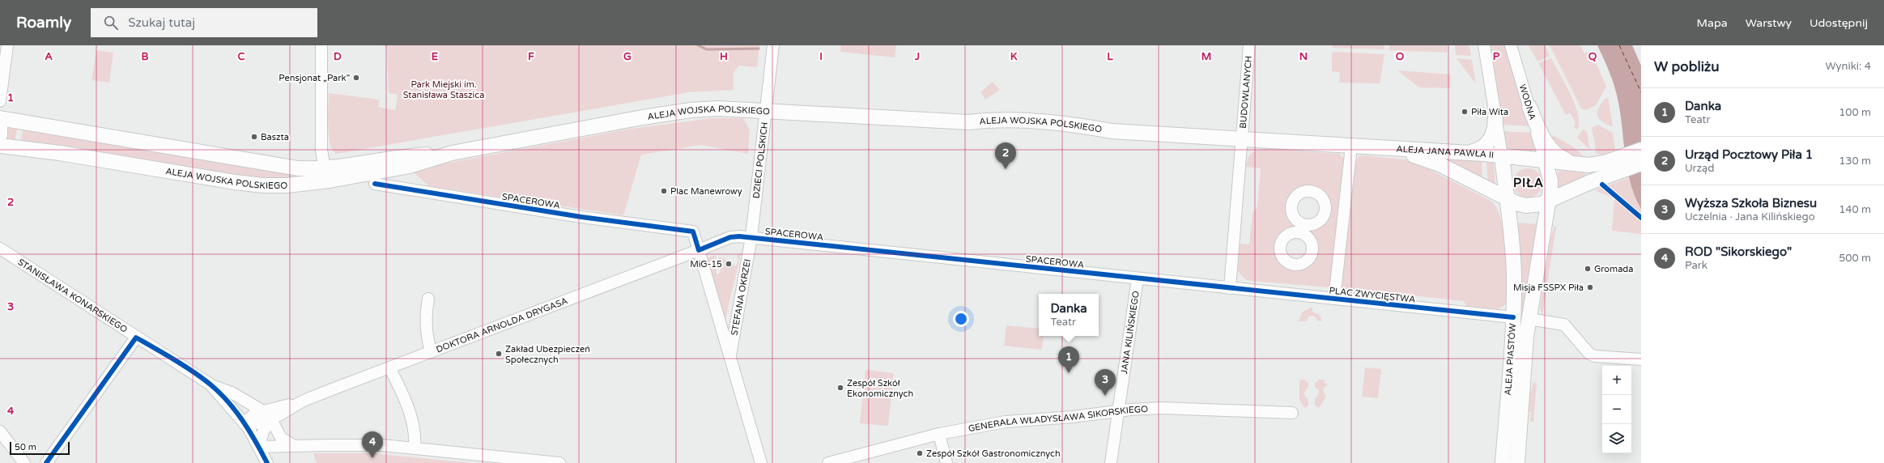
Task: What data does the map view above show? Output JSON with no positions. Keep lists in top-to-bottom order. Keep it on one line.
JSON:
{"streets":{"main road":["ALEJA WOJSKA POLSKIEGO","ALEJA JANA PAWŁA II","ALEJA PIASTÓW"],"street":["BUDOWLANYCH","WODNA","DZIECI POLSKICH","SPACEROWA","PLAC ZWYCIĘSTWA","STANISŁAWA KONARSKIEGO","STEFANA OKRZEI","DOKTORA ARNOLDA DRYGASA","JANA KILIŃSKIEGO","GENERAŁA WŁADYSŁAWA SIKORSKIEGO"]},"crossings":[["BUDOWLANYCH","ALEJA WOJSKA POLSKIEGO"],["WODNA","ALEJA JANA PAWŁA II"],["WODNA","ALEJA PIASTÓW"],["ALEJA WOJSKA POLSKIEGO","DZIECI POLSKICH"],["ALEJA JANA PAWŁA II","ALEJA PIASTÓW"],["DZIECI POLSKICH","SPACEROWA"],["DZIECI POLSKICH","STEFANA OKRZEI"],["SPACEROWA","PLAC ZWYCIĘSTWA"],["SPACEROWA","STEFANA OKRZEI"],["SPACEROWA","DOKTORA ARNOLDA DRYGASA"],["SPACEROWA","JANA KILIŃSKIEGO"],["PLAC ZWYCIĘSTWA","ALEJA PIASTÓW"],["STEFANA OKRZEI","DOKTORA ARNOLDA DRYGASA"],["JANA KILIŃSKIEGO","GENERAŁA WŁADYSŁAWA SIKORSKIEGO"]],"districts":["PIŁA"],"parks":["Park Miejski im. Stanisława Staszica"],"places":["Pensjonat „Park”","Piła Wita","Baszta","Plac Manewrowy","MiG-15","Gromada","Misja FSSPX Piła","Zakład Ubezpieczeń Społecznych","Zespół Szkół Ekonomicznych","Zespół Szkół Gastronomicznych"],"scale_bar":"50 m","page":{"header":"Roamly","search":"Szukaj tutaj","nav":["Mapa","Warstwy","Udostępnij"],"heading":["W pobliżu","Wyniki: 4"],"list":[{"mark":"1","name":"Danka","note":"Teatr","value":"100 m"},{"mark":"2","name":"Urząd Pocztowy Piła 1","note":"Urząd","value":"130 m"},{"mark":"3","name":"Wyższa Szkoła Biznesu","note":"Uczelnia · Jana Kilińskiego","value":"140 m"},{"mark":"4","name":"ROD \"Sikorskiego\"","note":"Park","value":"500 m"}],"pins":["2","1","3","4"],"popup":["Danka","Teatr"],"map_buttons":["+","−"],"scale":"50 m"},"grid":{"columns":["A","B","C","D","E","F","G","H","I","J","K","L","M","N","O","P","Q"],"rows":["1","2","3","4"]}}
